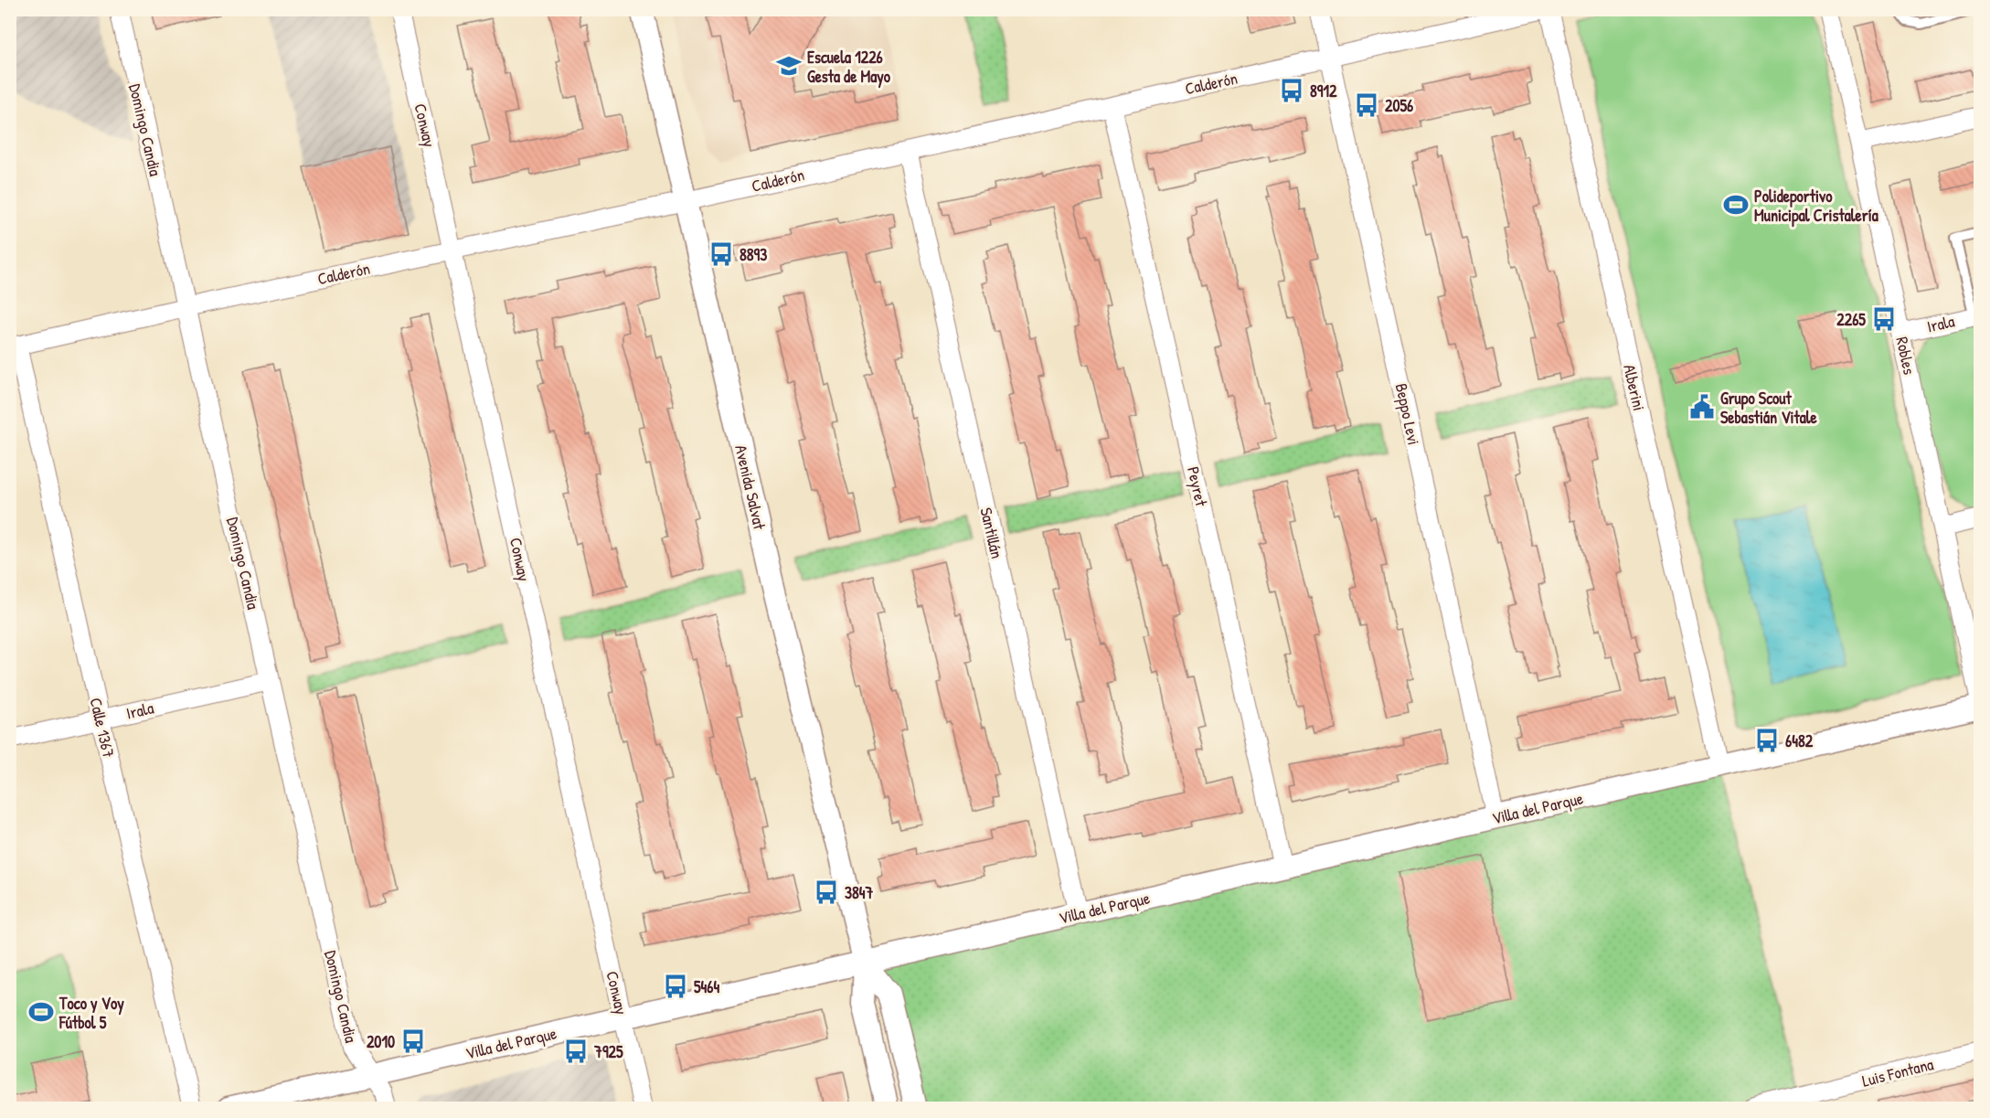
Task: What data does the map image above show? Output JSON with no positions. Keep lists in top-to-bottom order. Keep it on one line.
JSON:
{"streets":{"street":["Calderón","Conway","Domingo Candia","Irala","Robles","Alberini","Beppo Levi","Peyret","Avenida Salvat","Santillán","Calle 1367","Villa del Parque","Luis Fontana"]},"crossings":[["Calderón","Conway"],["Calderón","Domingo Candia"],["Calderón","Beppo Levi"],["Calderón","Peyret"],["Calderón","Avenida Salvat"],["Calderón","Santillán"],["Calderón","Calle 1367"],["Conway","Villa del Parque"],["Domingo Candia","Irala"],["Domingo Candia","Villa del Parque"],["Irala","Robles"],["Irala","Calle 1367"],["Robles","Villa del Parque"],["Alberini","Villa del Parque"],["Beppo Levi","Villa del Parque"],["Peyret","Villa del Parque"],["Avenida Salvat","Villa del Parque"],["Santillán","Villa del Parque"]],"places":{"school or university":["Escuela 1226 Gesta de Mayo"],"bus stop":["8912","2056","8893","2265","6482","3847","5464","2010","7925"],"sports":["Polideportivo Municipal Cristalería","Toco y Voy Fútbol 5"],"public building":["Grupo Scout Sebastián Vitale"]}}
